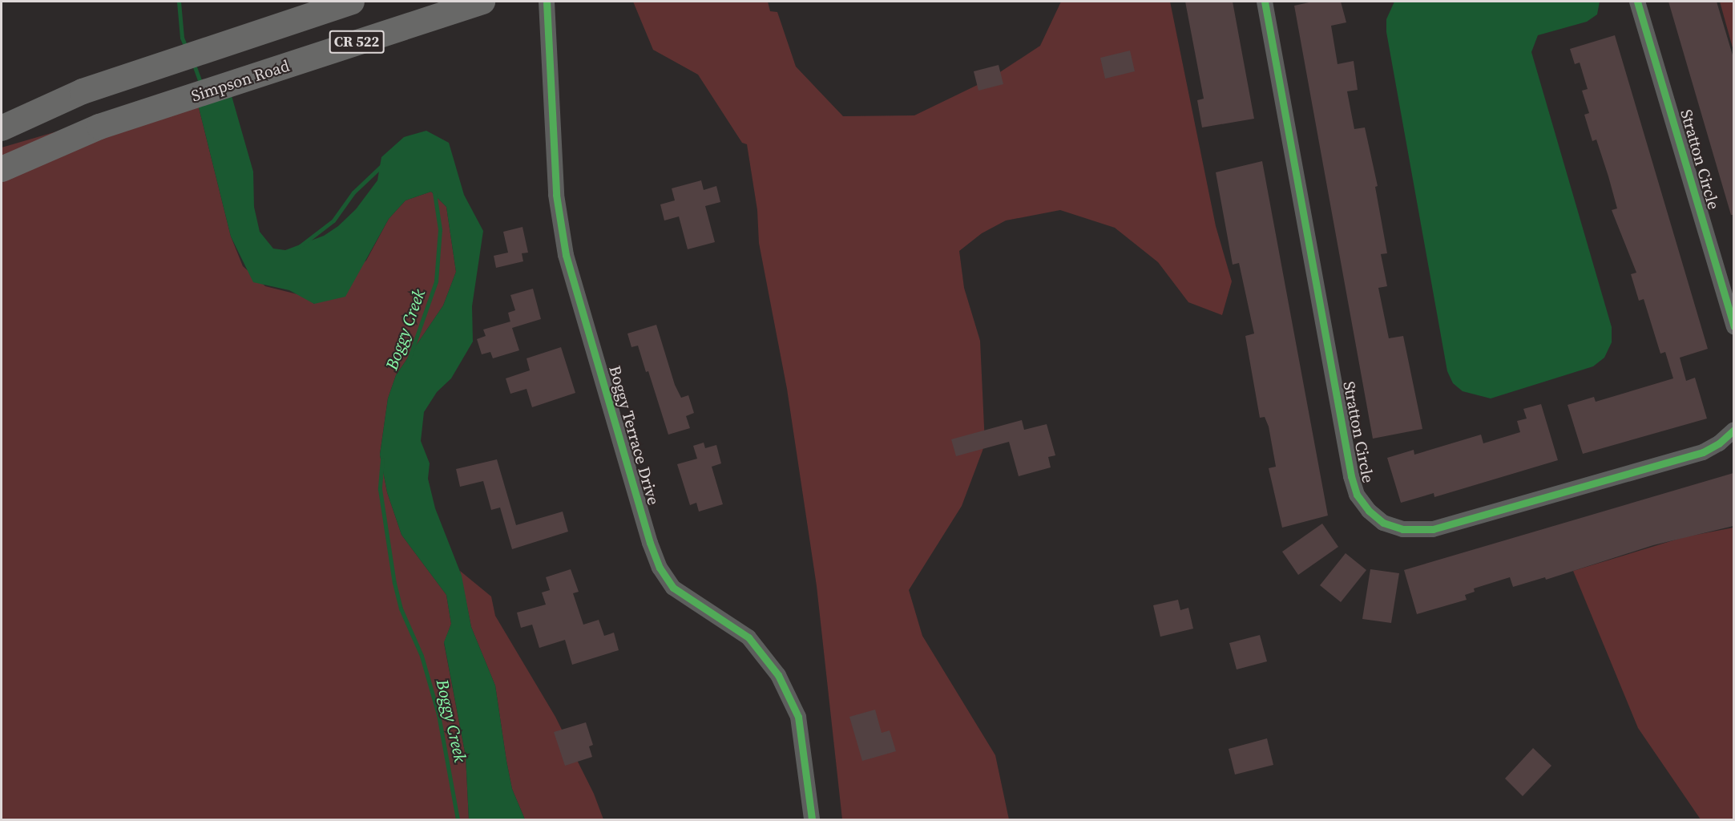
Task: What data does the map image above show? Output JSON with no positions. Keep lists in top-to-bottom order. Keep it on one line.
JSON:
{"streets":{"main road":["CR 522","Simpson Road"],"street":["Stratton Circle","Boggy Terrace Drive"]},"water":["Boggy Creek"]}
